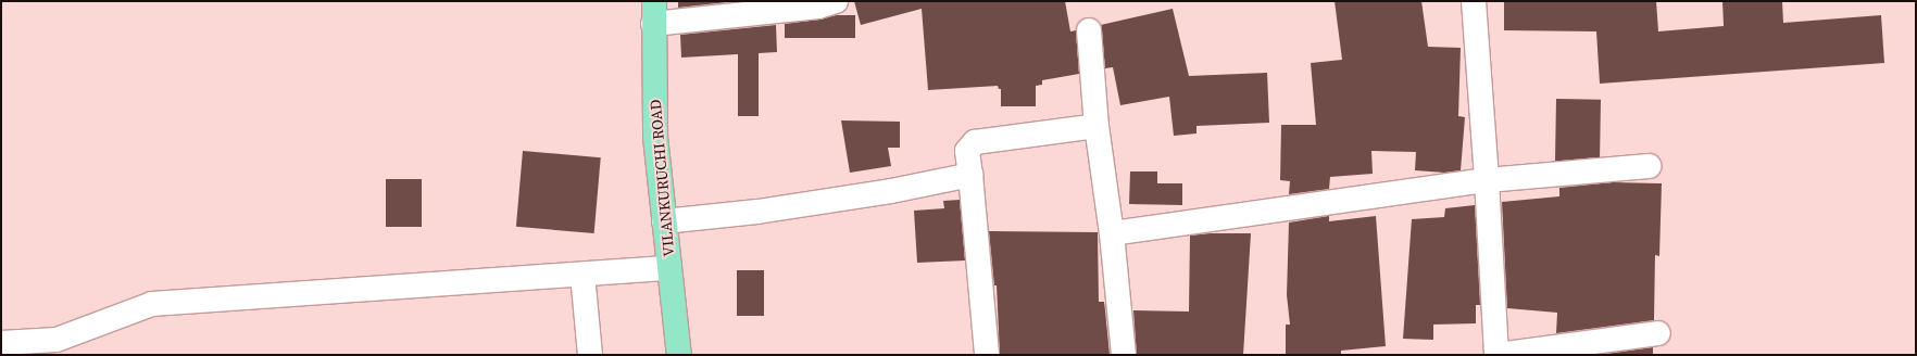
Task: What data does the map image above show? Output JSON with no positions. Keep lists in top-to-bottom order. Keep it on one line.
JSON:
{"streets":{"main road":["VILANKURUCHI ROAD"]}}
